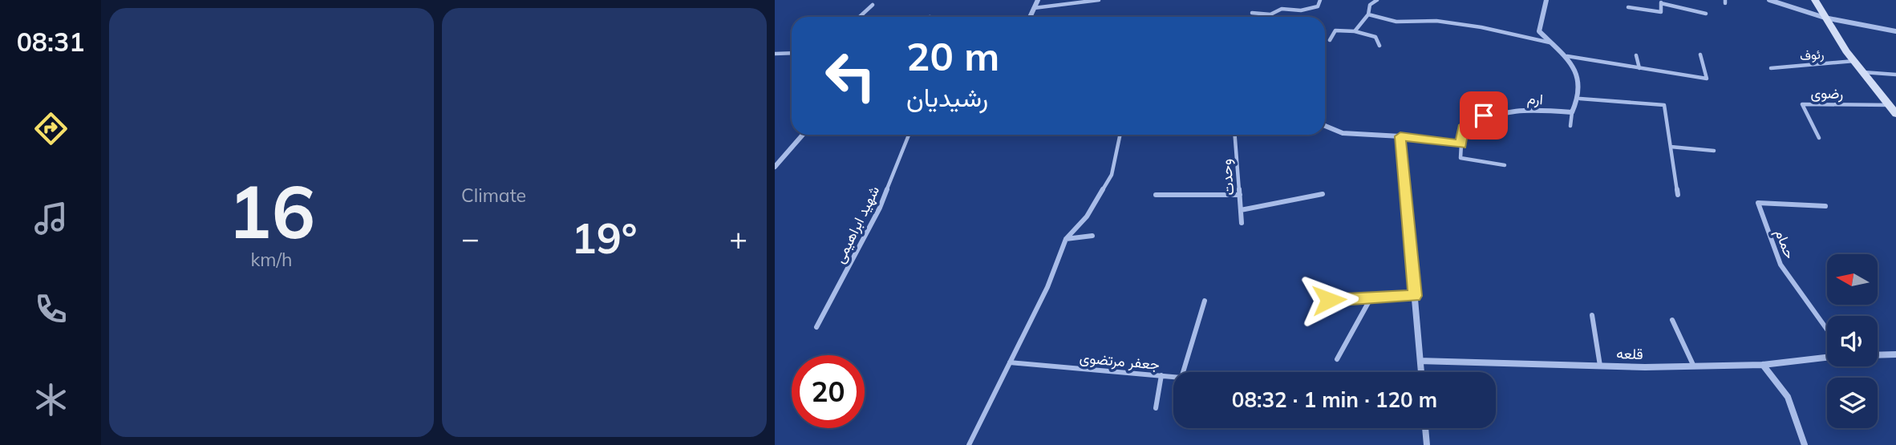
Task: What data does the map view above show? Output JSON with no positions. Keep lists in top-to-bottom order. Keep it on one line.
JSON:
{"streets":{"street":["ارم","قلعه"],"lane":["رئوف","رضوی","وحدت","شهید ابراهیمی","حمام","جعفر مرتضوی"]},"north":"left","page":{"tabs":"08:31","tile":[["16","km/h"],"Climate"],"turn":["20 m","رشیدیان"],"heat":["−","19°","+"],"limit":"20","trip":"08:32 · 1 min · 120 m"}}
